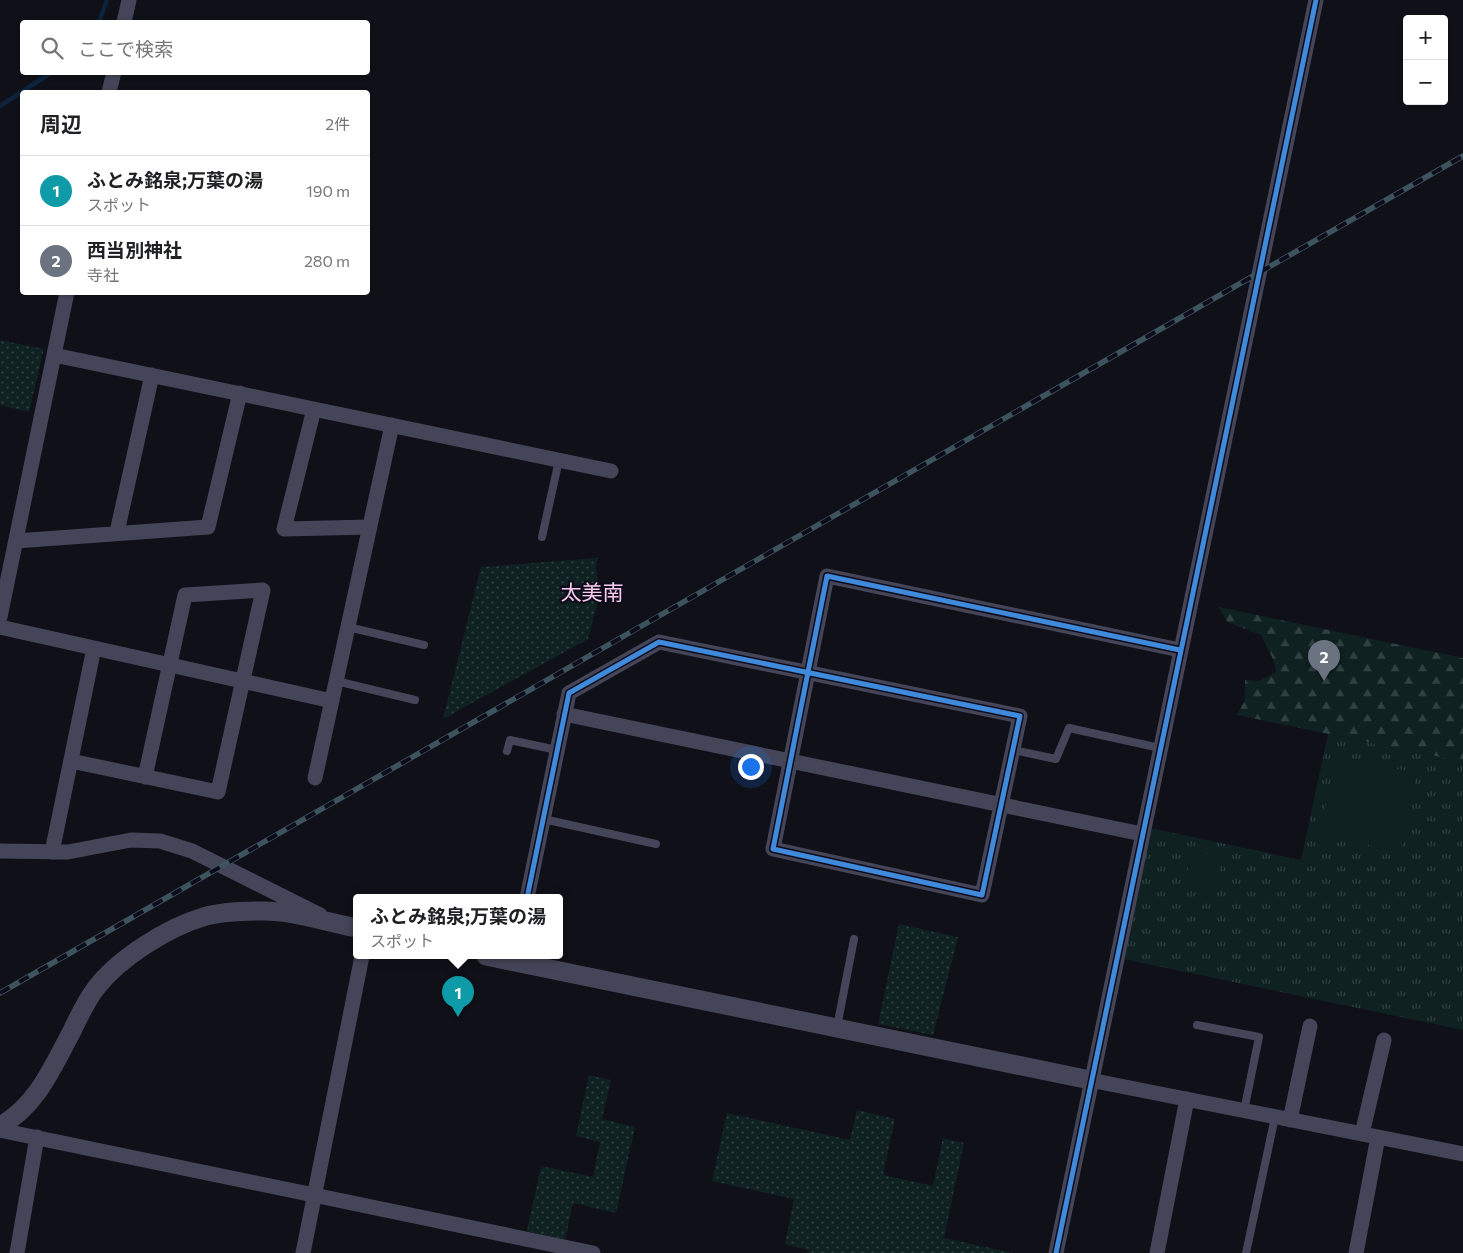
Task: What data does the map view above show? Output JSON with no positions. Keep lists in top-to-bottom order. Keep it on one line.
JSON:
{"districts":["太美南"],"page":{"map_buttons":["+","−"],"search":"ここで検索","heading":["周辺","2件"],"list":[{"mark":"1","name":"ふとみ銘泉;万葉の湯","note":"スポット","value":"190 m"},{"mark":"2","name":"西当別神社","note":"寺社","value":"280 m"}],"pins":["2","1"],"popup":["ふとみ銘泉;万葉の湯","スポット"]}}
